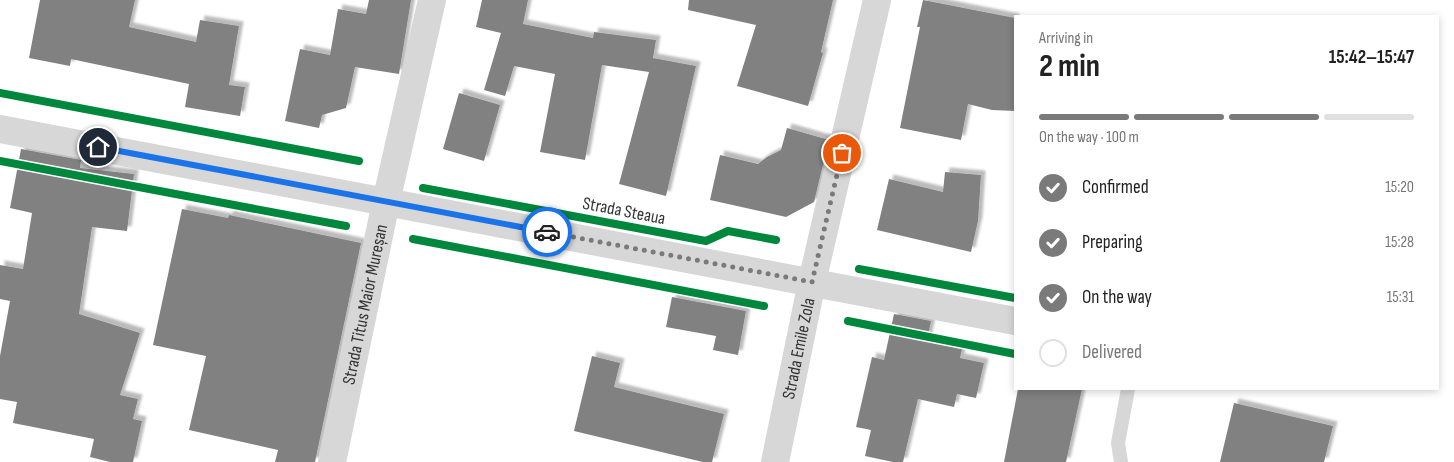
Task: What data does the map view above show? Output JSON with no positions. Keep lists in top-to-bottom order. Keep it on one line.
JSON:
{"streets":{"street":["Strada Steaua","Strada Titus Maior Mureșan","Strada Emile Zola"]},"crossings":[["Strada Steaua","Strada Titus Maior Mureșan"],["Strada Steaua","Strada Emile Zola"]],"page":{"heading":["2 min","Arriving in","15:42–15:47"],"bar":"On the way · 100 m","list":[["Confirmed","15:20"],["Preparing","15:28"],["On the way","15:31"],"Delivered"]}}
